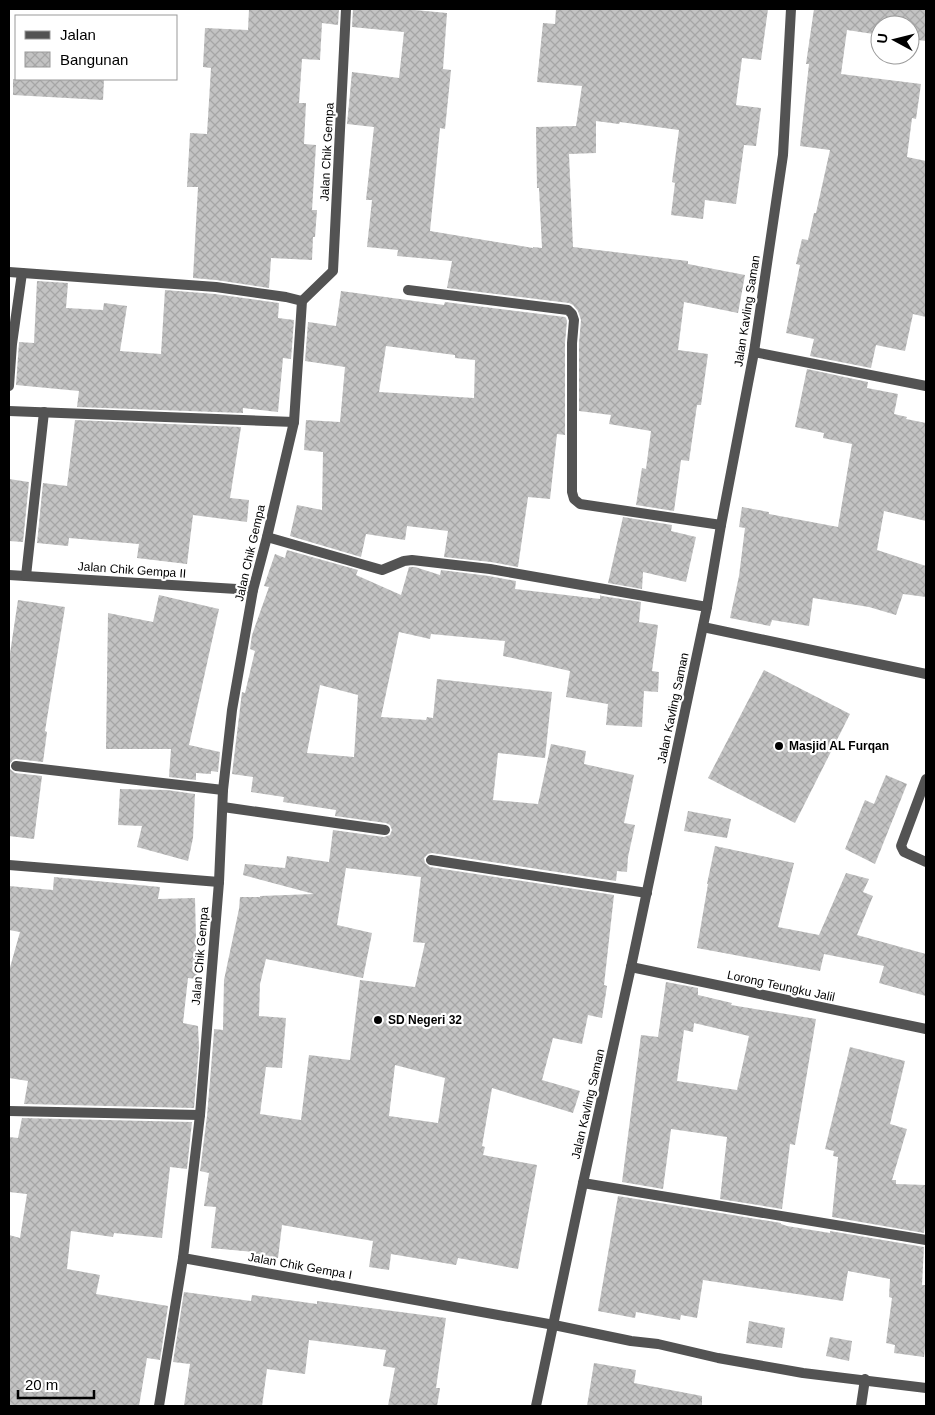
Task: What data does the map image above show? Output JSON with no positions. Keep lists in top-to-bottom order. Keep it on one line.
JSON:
{"streets":{"street":["Jalan Chik Gempa","Jalan Kavling Saman","Jalan Chik Gempa II","Lorong Teungku Jalil","Jalan Chik Gempa I"]},"crossings":[["Jalan Chik Gempa","Jalan Chik Gempa II"],["Jalan Kavling Saman","Lorong Teungku Jalil"],["Jalan Kavling Saman","Jalan Chik Gempa I"]],"places":["Masjid AL Furqan","SD Negeri 32"],"legend":["Jalan","Bangunan"],"scale_bar":"20 m","north":"left"}
